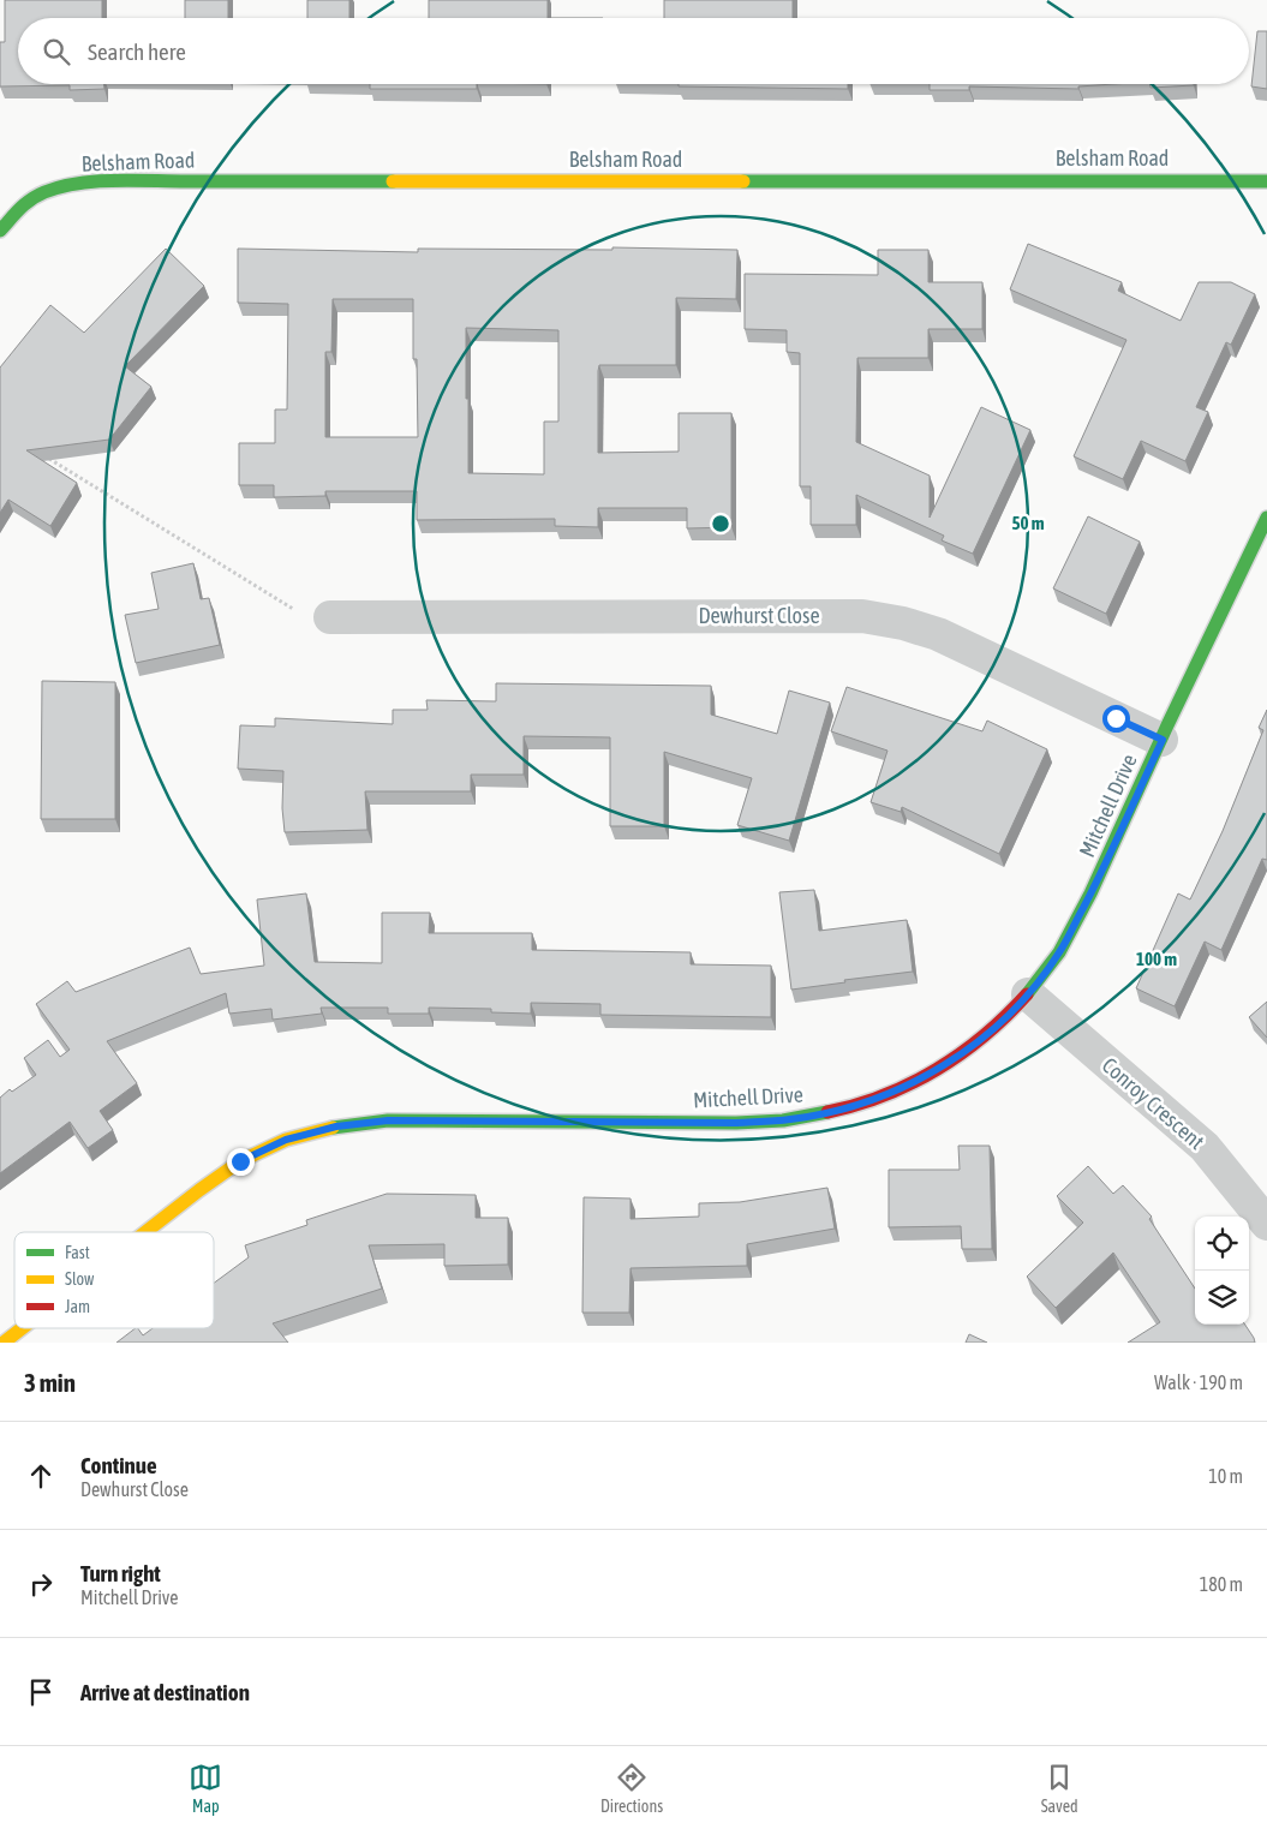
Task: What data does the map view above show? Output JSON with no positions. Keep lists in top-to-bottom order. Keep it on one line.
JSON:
{"streets":{"street":["Belsham Road","Dewhurst Close","Mitchell Drive","Conroy Crescent"]},"crossings":[["Dewhurst Close","Mitchell Drive"],["Mitchell Drive","Conroy Crescent"]],"legend":["Fast","Slow","Jam"],"page":{"search":"Search here","heading":["3 min","Walk · 190 m"],"list":[["Continue","Dewhurst Close","10 m"],["Turn right","Mitchell Drive","180 m"],"Arrive at destination"],"nav":["Map","Directions","Saved"]},"rings":["50 m","100 m"]}
